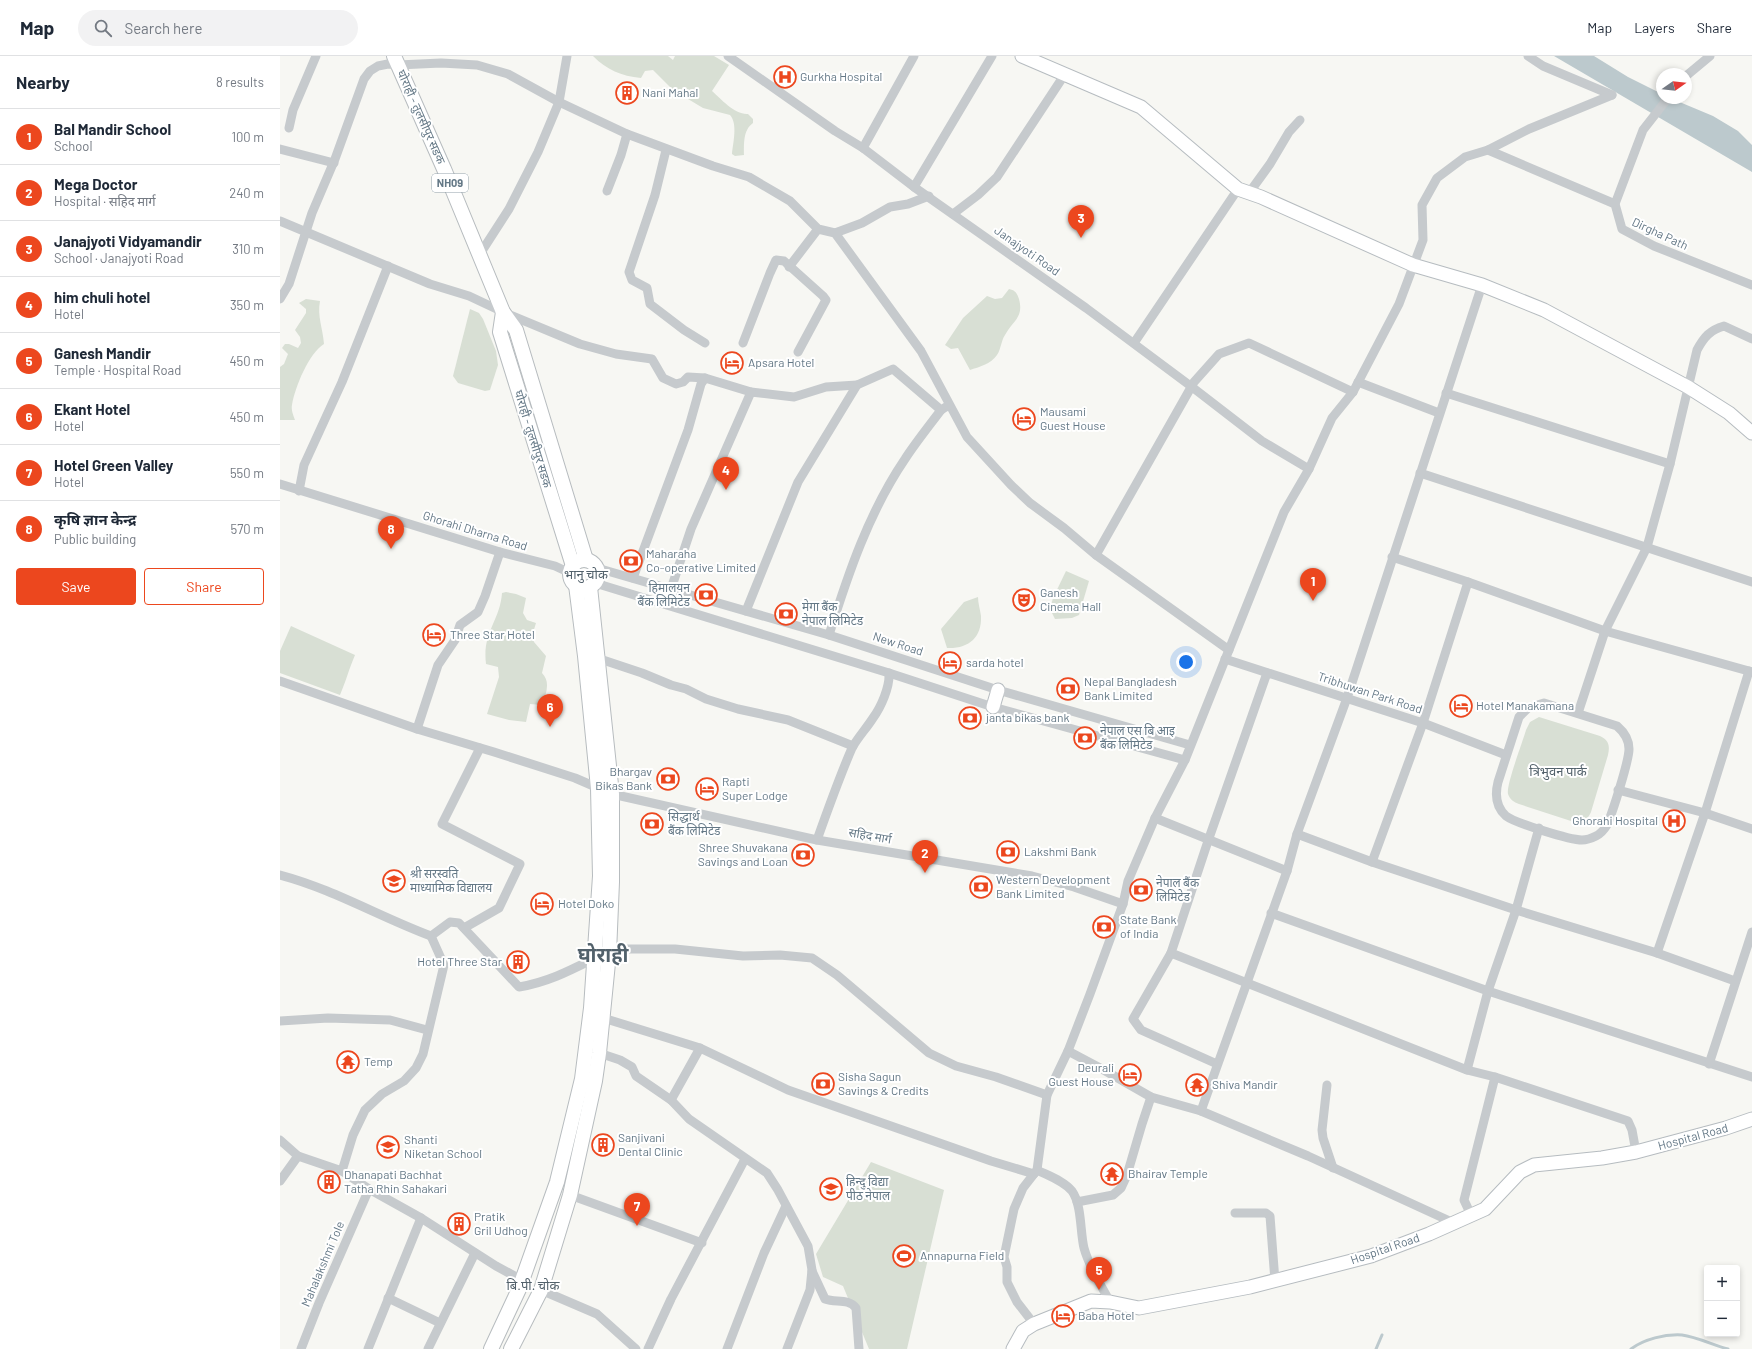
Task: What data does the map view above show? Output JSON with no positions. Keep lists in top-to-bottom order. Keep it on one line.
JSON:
{"streets":{"main road":["घोराही - तुलसीपुर सडक","NH09"],"street":["Dirgha Path","Janajyoti Road","Ghorahi Dharna Road","New Road","Tribhuwan Park Road","सहिद मार्ग","Hospital Road","Mahalakshmi Tole"]},"crossings":[["घोराही - तुलसीपुर सडक","NH09"],["घोराही - तुलसीपुर सडक","Ghorahi Dharna Road"],["घोराही - तुलसीपुर सडक","New Road"],["NH09","Ghorahi Dharna Road"],["NH09","New Road"],["NH09","सहिद मार्ग"]],"districts":["भानु चोक","त्रिभुवन पार्क","घोराही","बि.पी. चोक"],"places":{"hospital":["Gurkha Hospital","Ghorahi Hospital"],"building":["Nani Mahal","Hotel Three Star","Sanjivani Dental Clinic","Dhanapati Bachhat Tatha Rhin Sahakari","Pratik Gril Udhog"],"hotel":["Apsara Hotel","Mausami Guest House","Three Star Hotel","sarda hotel","Hotel Manakamana","Rapti Super Lodge","Hotel Doko","Deurali Guest House","Baba Hotel"],"bank":["Maharaha Co-operative Limited","हिमालयन बैंक लिमिटेड","मेगा बैंक नेपाल लिमिटेड","Nepal Bangladesh Bank Limited","janta bikas bank","नेपाल एस बि आइ बैंक लिमिटेड","Bhargav Bikas Bank","सिद्धार्थ बैंक लिमिटेड","Lakshmi Bank","Shree Shuvakana Savings and Loan","Western Development Bank Limited","नेपाल बैंक लिमिटेड","State Bank of India","Sisha Sagun Savings & Credits"],"theatre":["Ganesh Cinema Hall"],"school or university":["श्री सरस्वति माध्यामिक विद्यालय","Shanti Niketan School","हिन्दु विद्या पीठ नेपाल"],"temple":["Temp","Shiva Mandir","Bhairav Temple"],"sports":["Annapurna Field"]},"north":"right","page":{"header":"Map","search":"Search here","nav":["Map","Layers","Share"],"heading":["Nearby","8 results"],"list":[{"mark":"1","name":"Bal Mandir School","note":"School","value":"100 m"},{"mark":"2","name":"Mega Doctor","note":"Hospital · सहिद मार्ग","value":"240 m"},{"mark":"3","name":"Janajyoti Vidyamandir","note":"School · Janajyoti Road","value":"310 m"},{"mark":"4","name":"him chuli hotel","note":"Hotel","value":"350 m"},{"mark":"5","name":"Ganesh Mandir","note":"Temple · Hospital Road","value":"450 m"},{"mark":"6","name":"Ekant Hotel","note":"Hotel","value":"450 m"},{"mark":"7","name":"Hotel Green Valley","note":"Hotel","value":"550 m"},{"mark":"8","name":"कृषि ज्ञान केन्द्र","note":"Public building","value":"570 m"}],"pins":["3","4","8","1","6","2","7","5"],"buttons":["Save","Share"],"map_buttons":["+","−"]}}
